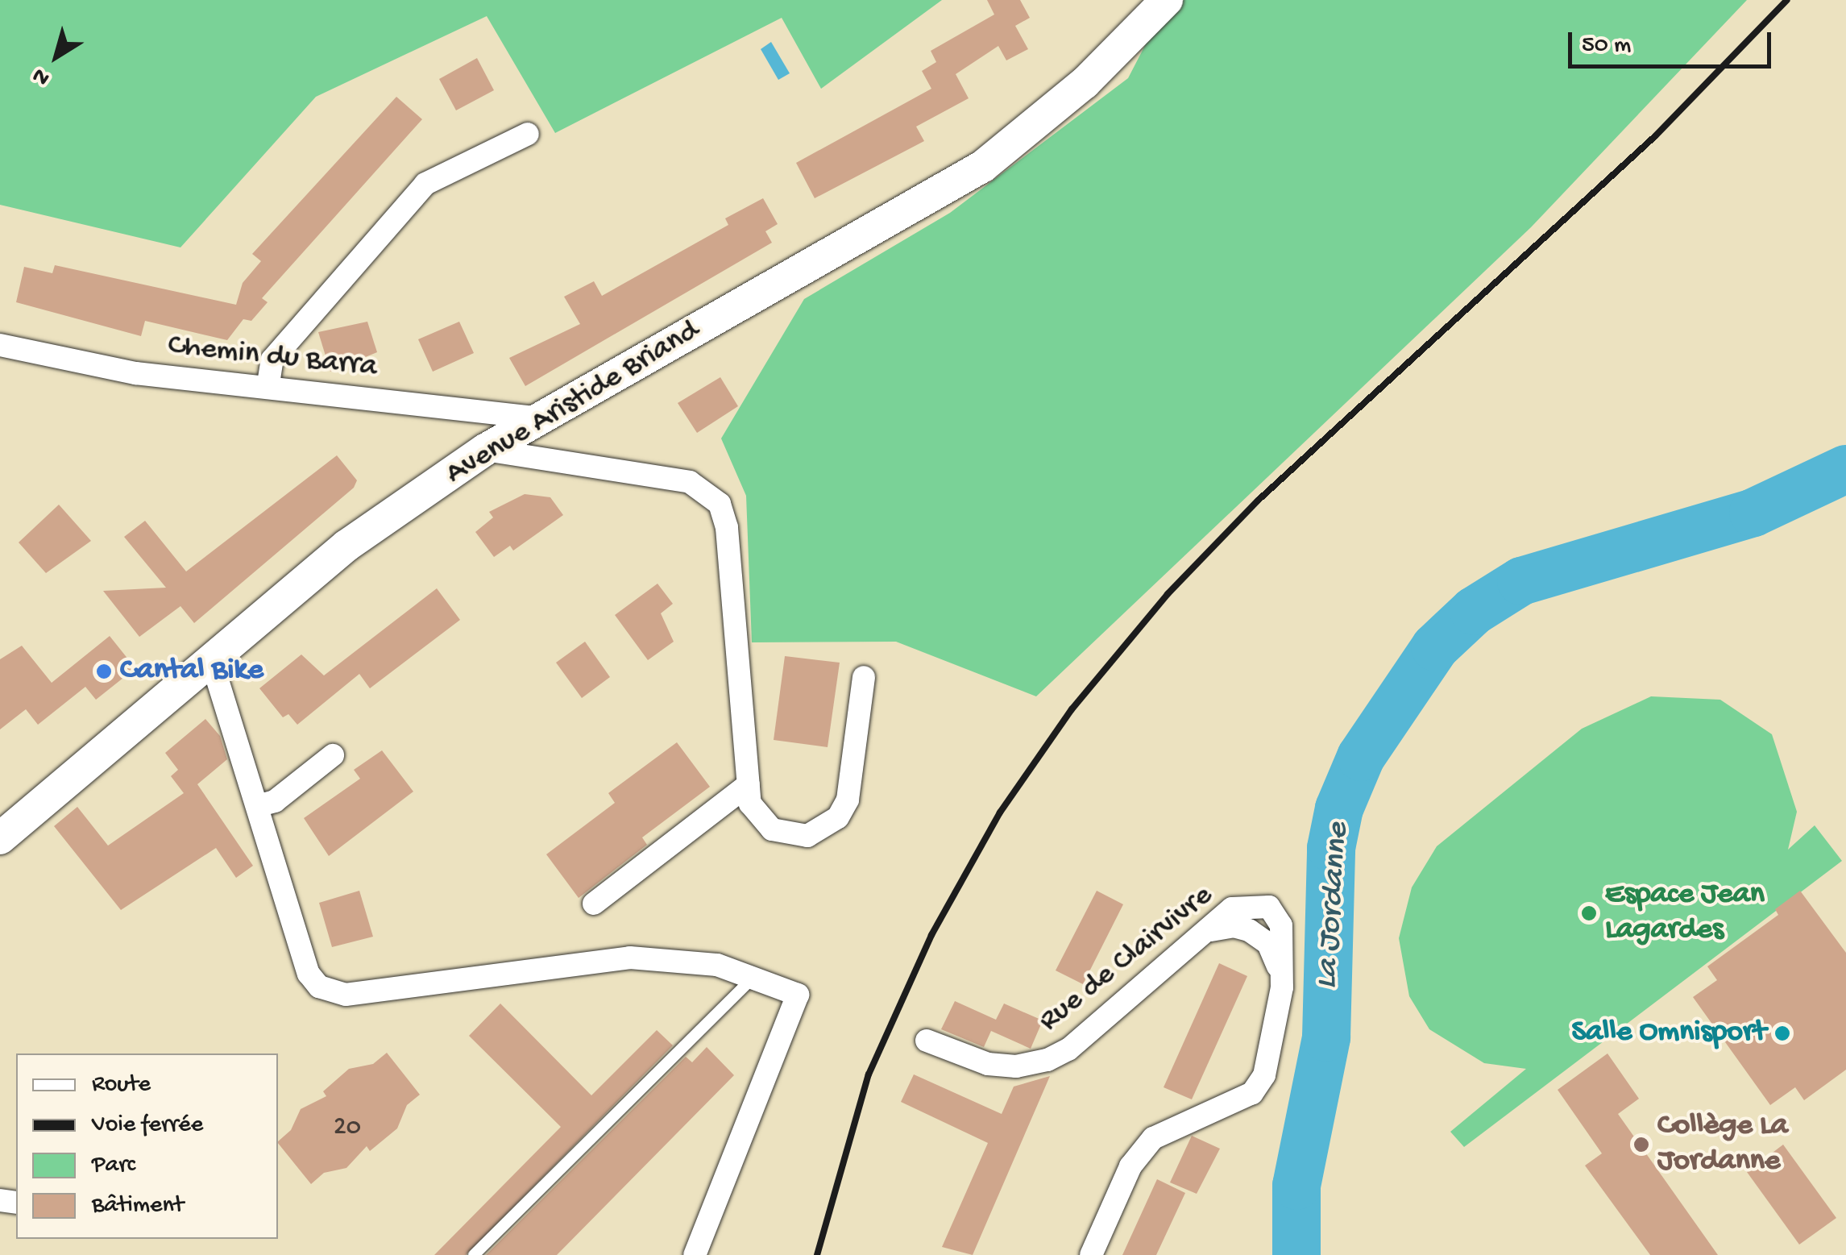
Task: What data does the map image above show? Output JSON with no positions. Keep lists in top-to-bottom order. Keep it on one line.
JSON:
{"streets":{"main road":["Avenue Aristide Briand"],"street":["Chemin du Barra","Rue de Clairvivre"]},"crossings":[["Chemin du Barra","Avenue Aristide Briand"]],"water":["La Jordanne"],"places":["Cantal Bike","Espace Jean Lagardes","Salle Omnisport","Collège La Jordanne"],"house_numbers":["20"],"legend":["Route","Voie ferrée","Parc","Bâtiment"],"scale_bar":"50 m","north":"bottom left"}
